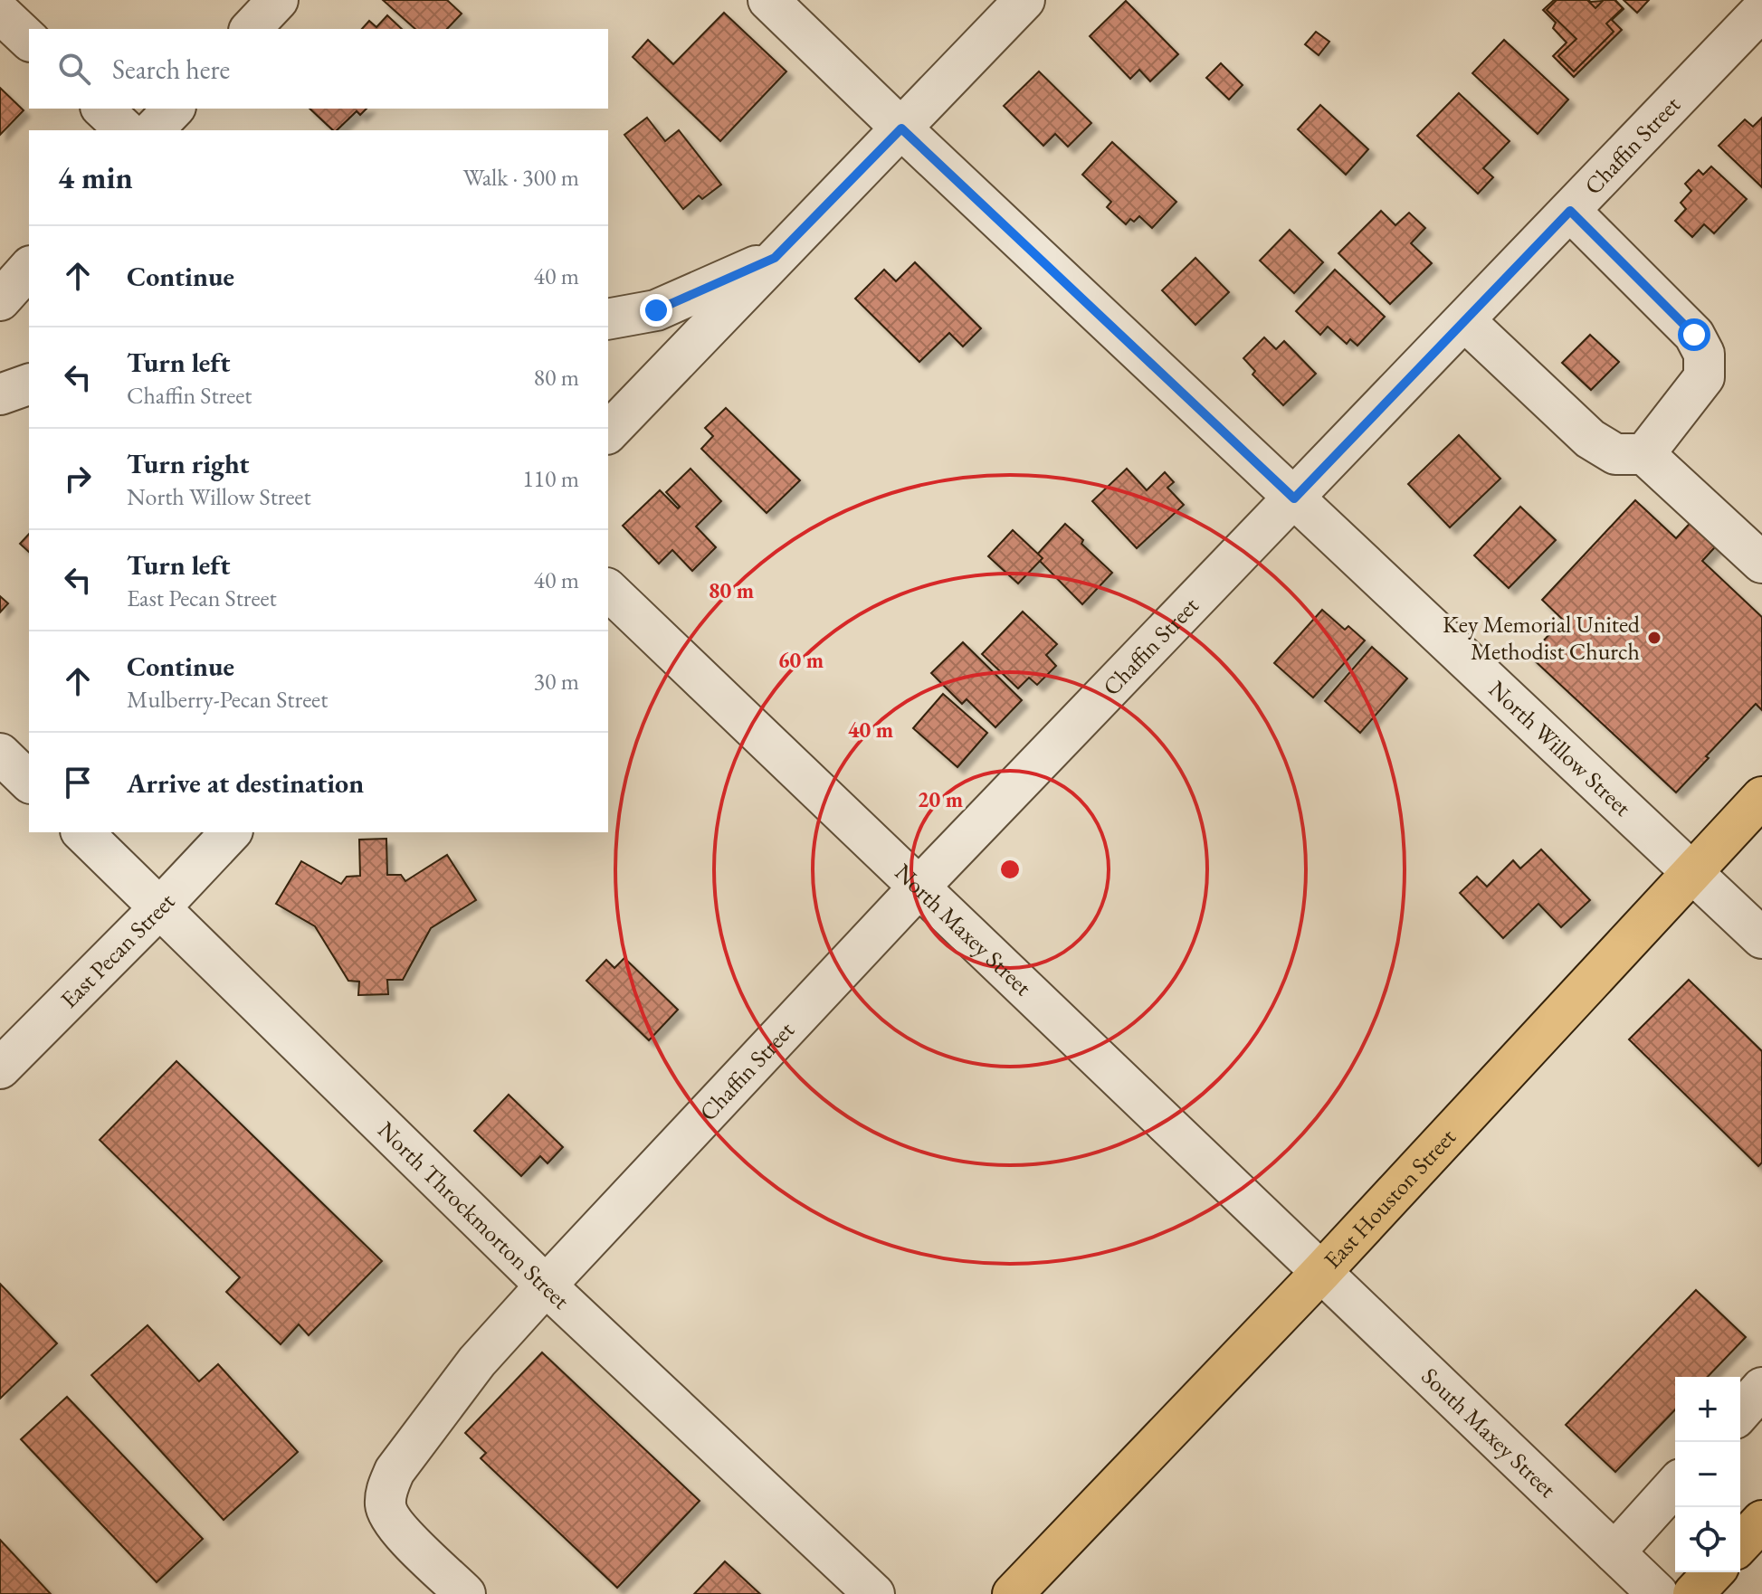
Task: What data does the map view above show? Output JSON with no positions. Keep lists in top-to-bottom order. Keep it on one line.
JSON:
{"streets":{"main road":["East Houston Street"],"street":["Chaffin Street","North Willow Street","North Maxey Street","East Pecan Street","North Throckmorton Street","South Maxey Street"]},"crossings":[["Chaffin Street","North Willow Street"],["Chaffin Street","North Maxey Street"],["Chaffin Street","North Throckmorton Street"],["North Willow Street","East Houston Street"],["North Maxey Street","East Houston Street"],["North Maxey Street","South Maxey Street"],["East Pecan Street","North Throckmorton Street"],["East Houston Street","South Maxey Street"]],"places":["Key Memorial United Methodist Church"],"page":{"search":"Search here","heading":["4 min","Walk · 300 m"],"list":[["Continue","40 m"],["Turn left","Chaffin Street","80 m"],["Turn right","North Willow Street","110 m"],["Turn left","East Pecan Street","40 m"],["Continue","Mulberry-Pecan Street","30 m"],"Arrive at destination"],"map_buttons":["+","−"]},"rings":["80 m","60 m","40 m","20 m"]}
